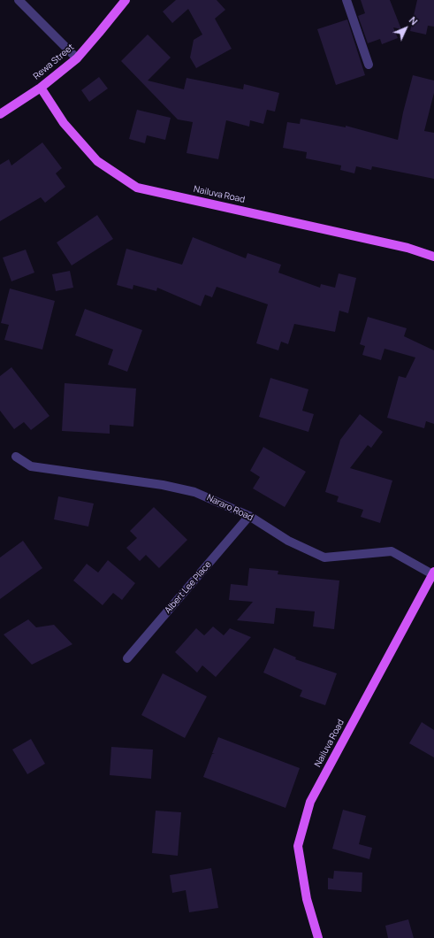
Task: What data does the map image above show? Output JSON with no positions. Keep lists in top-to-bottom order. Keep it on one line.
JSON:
{"streets":{"main road":["Rewa Street","Nailuva Road"],"street":["Nararo Road","Albert Lee Place"]},"crossings":[["Rewa Street","Nailuva Road"],["Nailuva Road","Nararo Road"],["Nararo Road","Albert Lee Place"]],"north":"top right"}
